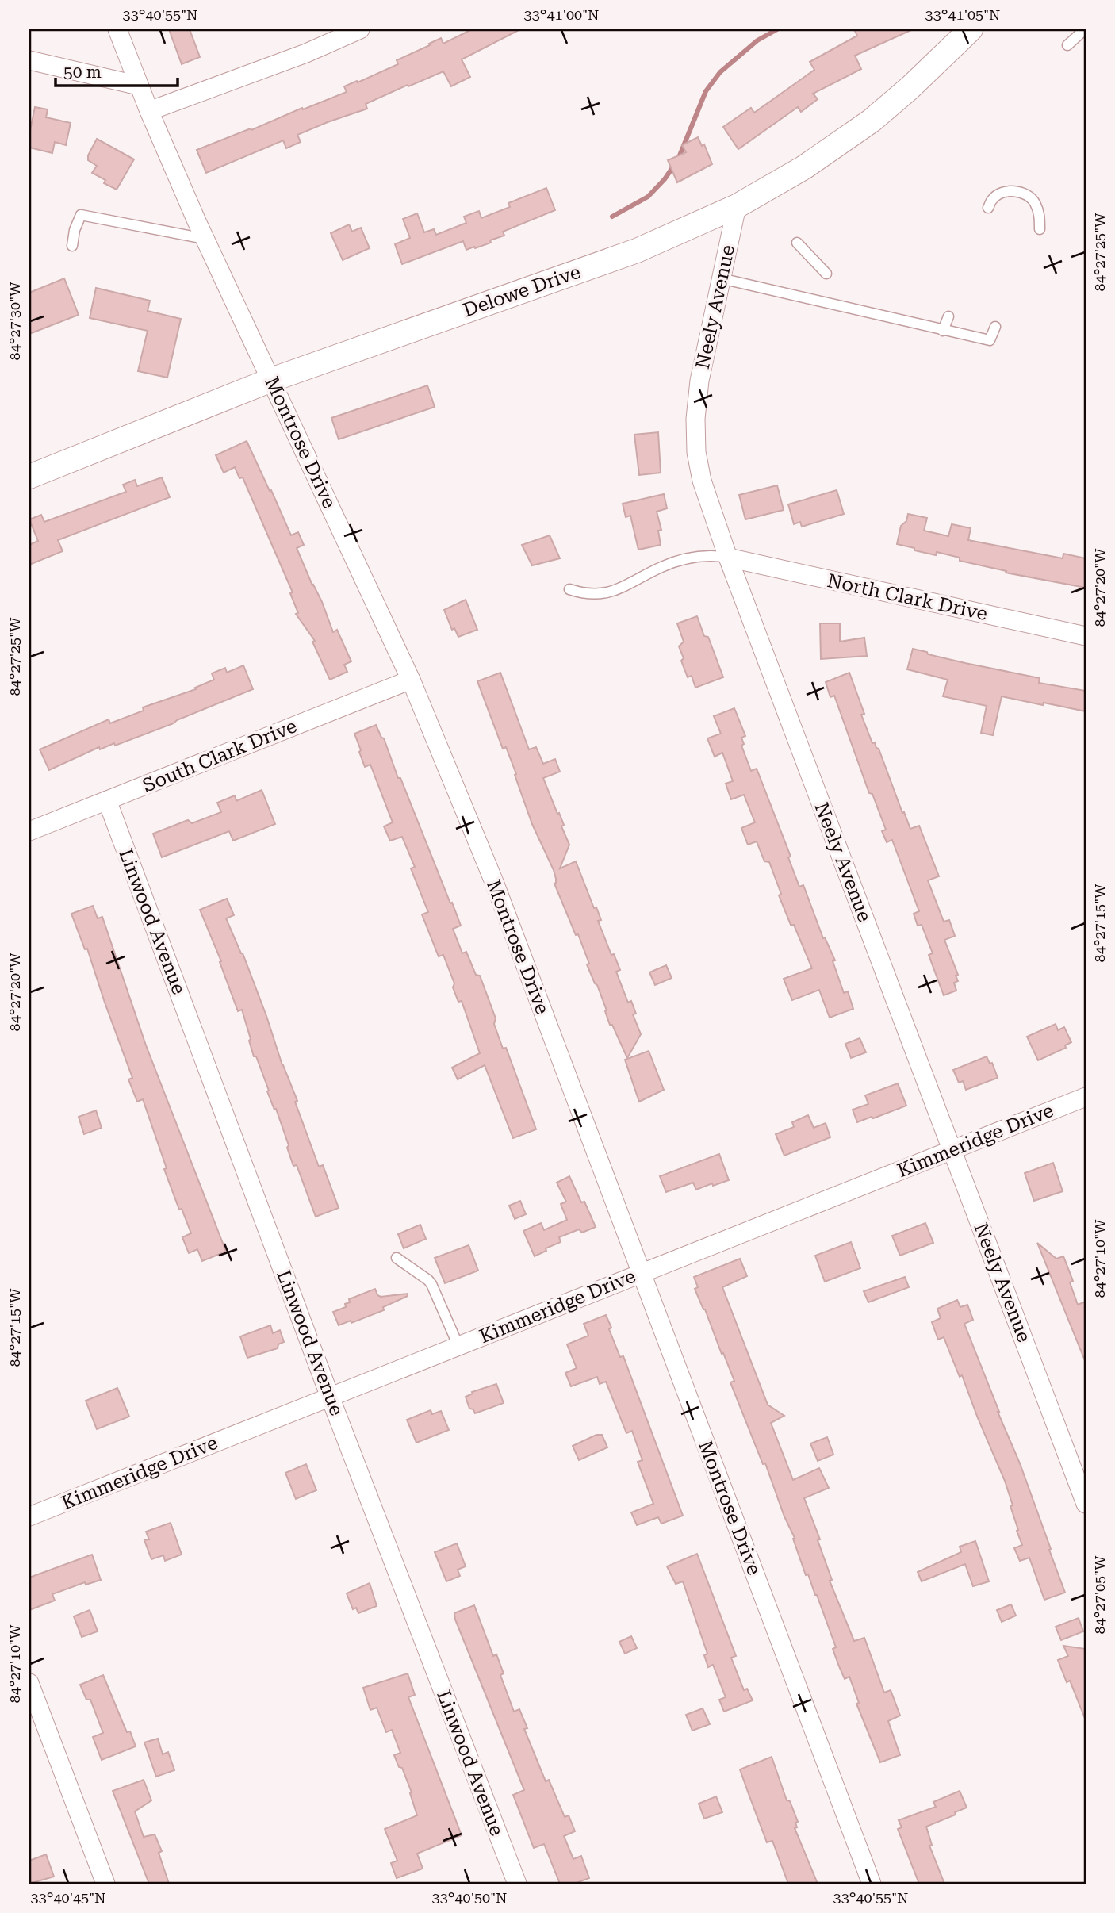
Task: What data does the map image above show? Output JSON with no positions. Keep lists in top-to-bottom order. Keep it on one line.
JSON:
{"streets":{"street":["Delowe Drive","Neely Avenue","Montrose Drive","North Clark Drive","South Clark Drive","Linwood Avenue","Kimmeridge Drive"]},"crossings":[["Delowe Drive","Neely Avenue"],["Delowe Drive","Montrose Drive"],["Neely Avenue","North Clark Drive"],["Neely Avenue","Kimmeridge Drive"],["Montrose Drive","South Clark Drive"],["Montrose Drive","Kimmeridge Drive"],["South Clark Drive","Linwood Avenue"],["Linwood Avenue","Kimmeridge Drive"]],"scale_bar":"50 m","coordinates":["33°40'55\"N","33°41'00\"N","33°41'05\"N","84°27'25\"W","84°27'30\"W","84°27'20\"W","84°27'15\"W","84°27'10\"W","84°27'05\"W","33°40'45\"N","33°40'50\"N"]}
